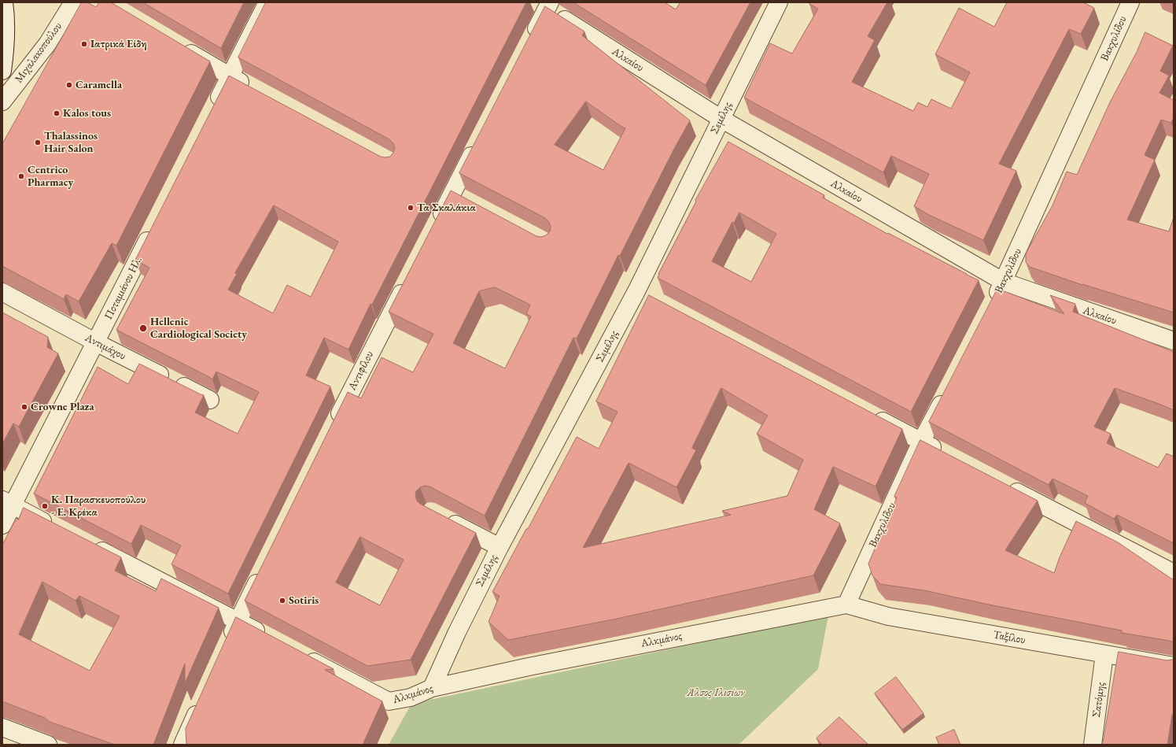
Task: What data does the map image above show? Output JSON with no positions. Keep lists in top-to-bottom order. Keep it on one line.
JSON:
{"streets":{"street":["Βακχυλίδου","Μιχαλακοπούλου","Αλκαίου","Σεμέλης","Ποταμιάνου Ηλ.","Αντιμάχου","Αντιφίλου","Ταξίλου","Αλκμάνος","Σατόμης"]},"crossings":[["Βακχυλίδου","Αλκαίου"],["Βακχυλίδου","Ταξίλου"],["Βακχυλίδου","Αλκμάνος"],["Αλκαίου","Σεμέλης"],["Σεμέλης","Αλκμάνος"],["Ποταμιάνου Ηλ.","Αντιμάχου"],["Ταξίλου","Αλκμάνος"],["Ταξίλου","Σατόμης"]],"parks":["Άλσος Ιλισίων"],"places":["Ιατρικά Είδη","Caramella","Kalos tous","Thalassinos Hair Salon","Centrico Pharmacy","Τα Σκαλάκια","Hellenic Cardiological Society","Crowne Plaza","Κ. Παρασκευοπούλου - Ε. Κρέκα","Sotiris"]}
